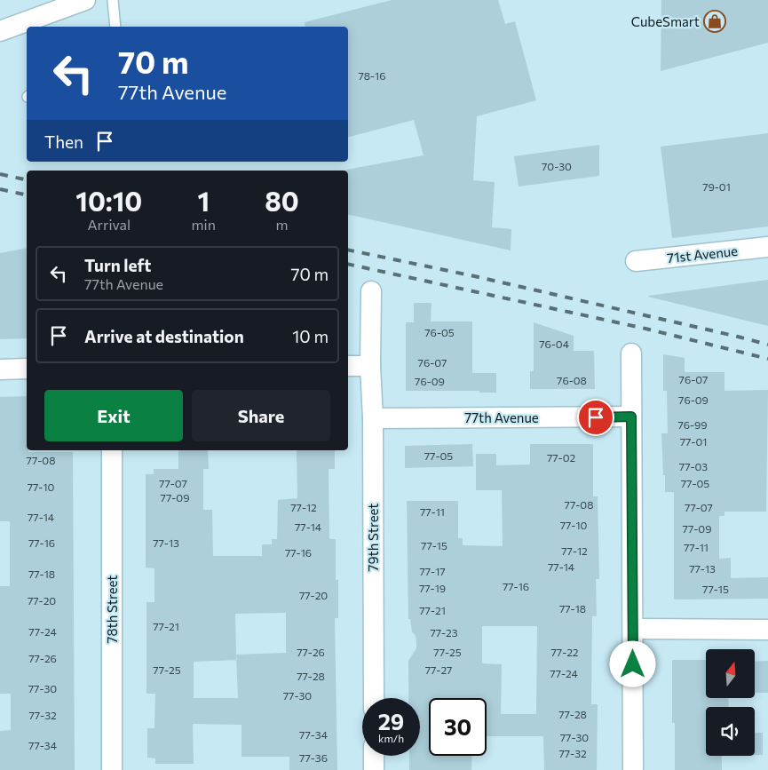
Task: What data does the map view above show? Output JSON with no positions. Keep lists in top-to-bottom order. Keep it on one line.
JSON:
{"streets":{"street":["71st Avenue","77th Avenue","79th Street","78th Street"]},"crossings":[["77th Avenue","79th Street"]],"places":{"shop":["CubeSmart"]},"house_numbers":["78-16","70-30","79-01","76-05","76-04","76-07","76-07","76-08","76-09","76-09","76-99","77-01","77-05","77-02","77-08","77-03","77-07","77-05","77-10","77-09","77-08","77-12","77-07","77-11","77-14","77-10","77-14","77-09","77-16","77-13","77-15","77-11","77-12","77-16","77-14","77-13","77-17","77-18","77-16","77-19","77-15","77-20","77-20","77-18","77-21","77-21","77-24","77-23","77-26","77-25","77-22","77-26","77-25","77-27","77-24","77-28","77-30","77-30","77-28","77-32","77-34","77-30","77-34","77-32","77-36"],"north":"top","page":{"turn":["70 m","77th Avenue"],"then":"Then","eta":["10:10","Arrival","1","min","80","m"],"list":[{"name":"Turn left","note":"77th Avenue","value":"70 m"},{"name":"Arrive at destination","value":"10 m"}],"buttons":["Exit","Share"],"speed":"29 km/h","limit":"30"}}
